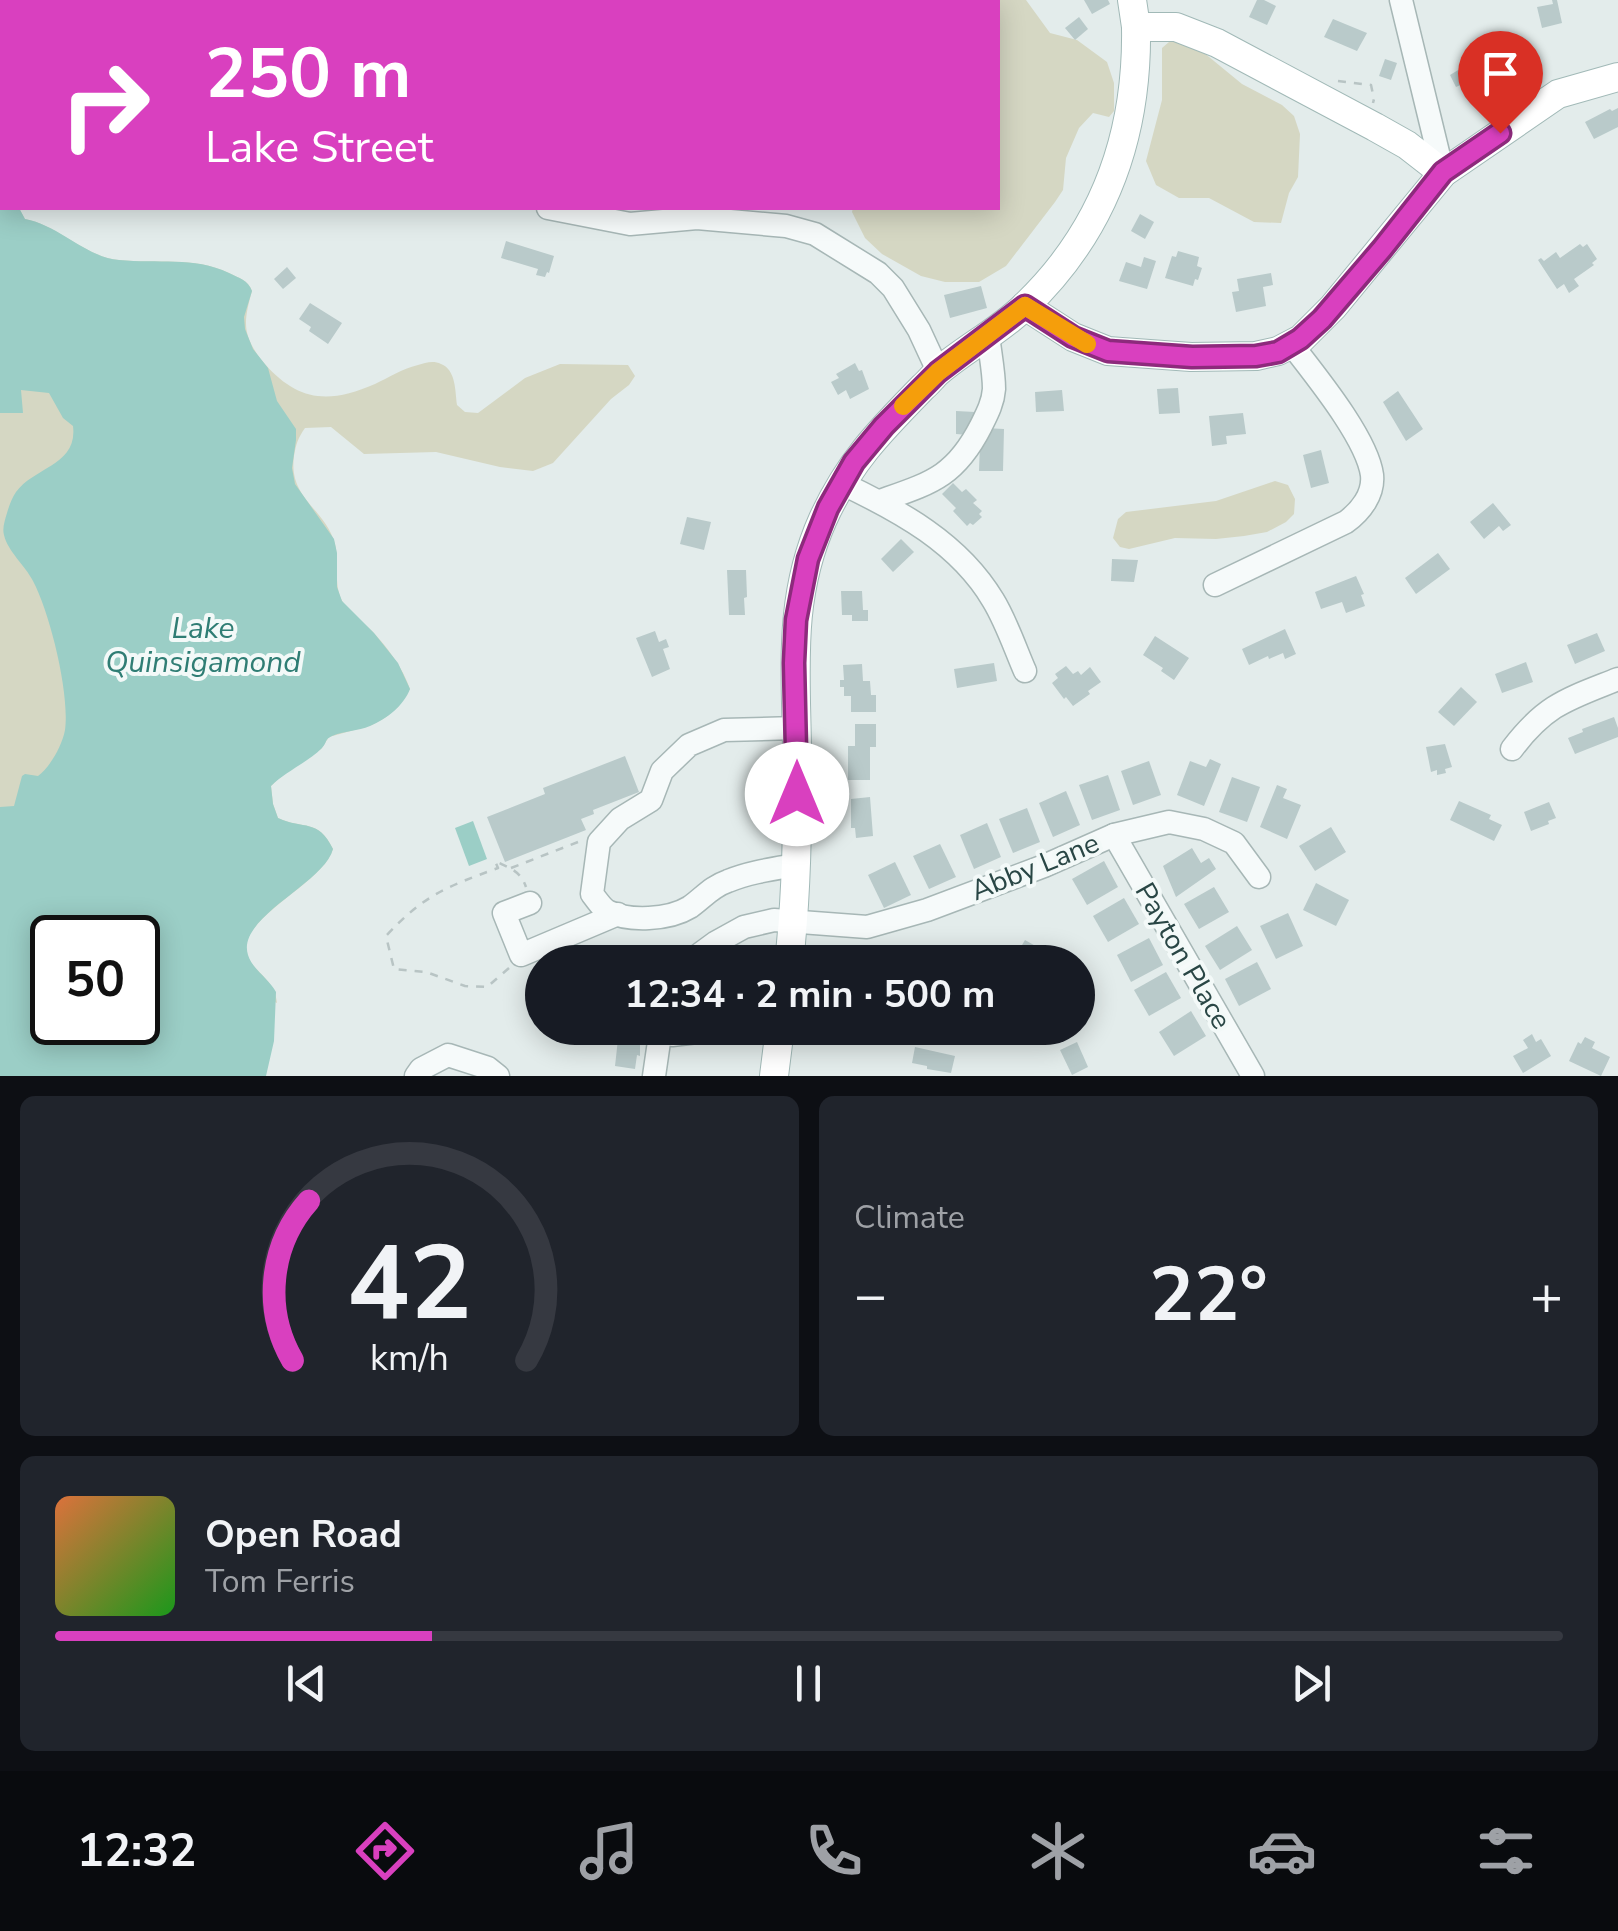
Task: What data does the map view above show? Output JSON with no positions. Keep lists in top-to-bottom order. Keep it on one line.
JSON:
{"streets":{"street":["Abby Lane","Payton Place"]},"crossings":[["Abby Lane","Payton Place"]],"water":["Lake Quinsigamond"],"page":{"turn":["250 m","Lake Street"],"limit":"50","trip":"12:34 · 2 min · 500 m","tile":"Climate","heat":["−","22°","+"],"song":["Open Road","Tom Ferris"],"tabs":"12:32","gauge":["42","km/h"]}}
